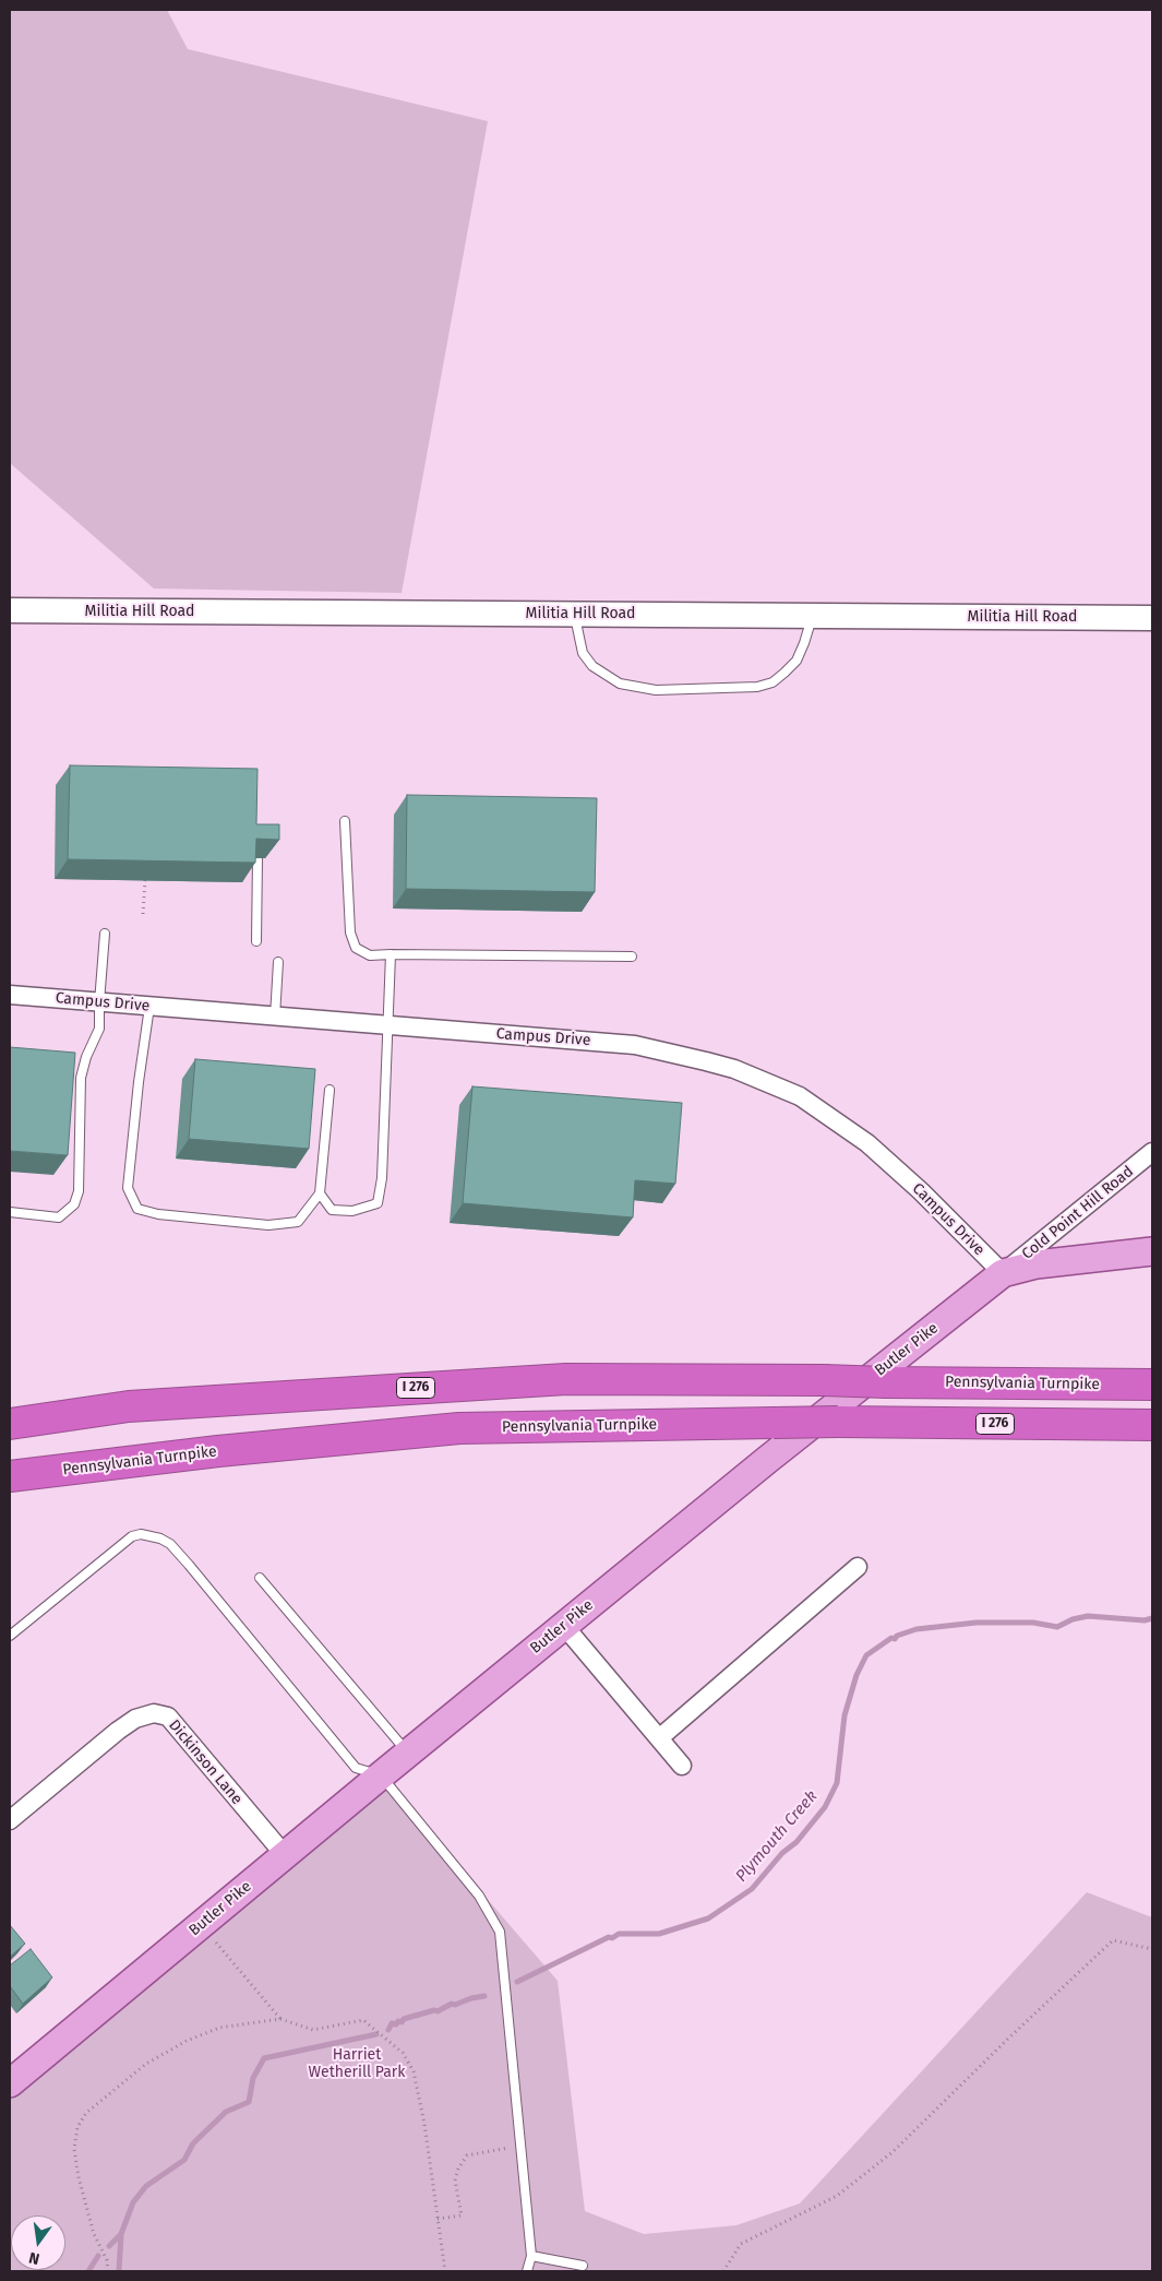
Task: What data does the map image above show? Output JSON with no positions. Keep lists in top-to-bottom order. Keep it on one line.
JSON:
{"streets":{"highway":["Pennsylvania Turnpike","I 276"],"main road":["Butler Pike"],"street":["Militia Hill Road","Campus Drive","Cold Point Hill Road","Dickinson Lane"]},"crossings":[["Campus Drive","Cold Point Hill Road"],["Campus Drive","Butler Pike"],["Cold Point Hill Road","Butler Pike"],["Butler Pike","Dickinson Lane"]],"water":["Plymouth Creek"],"parks":["Harriet Wetherill Park"],"north":"bottom"}
